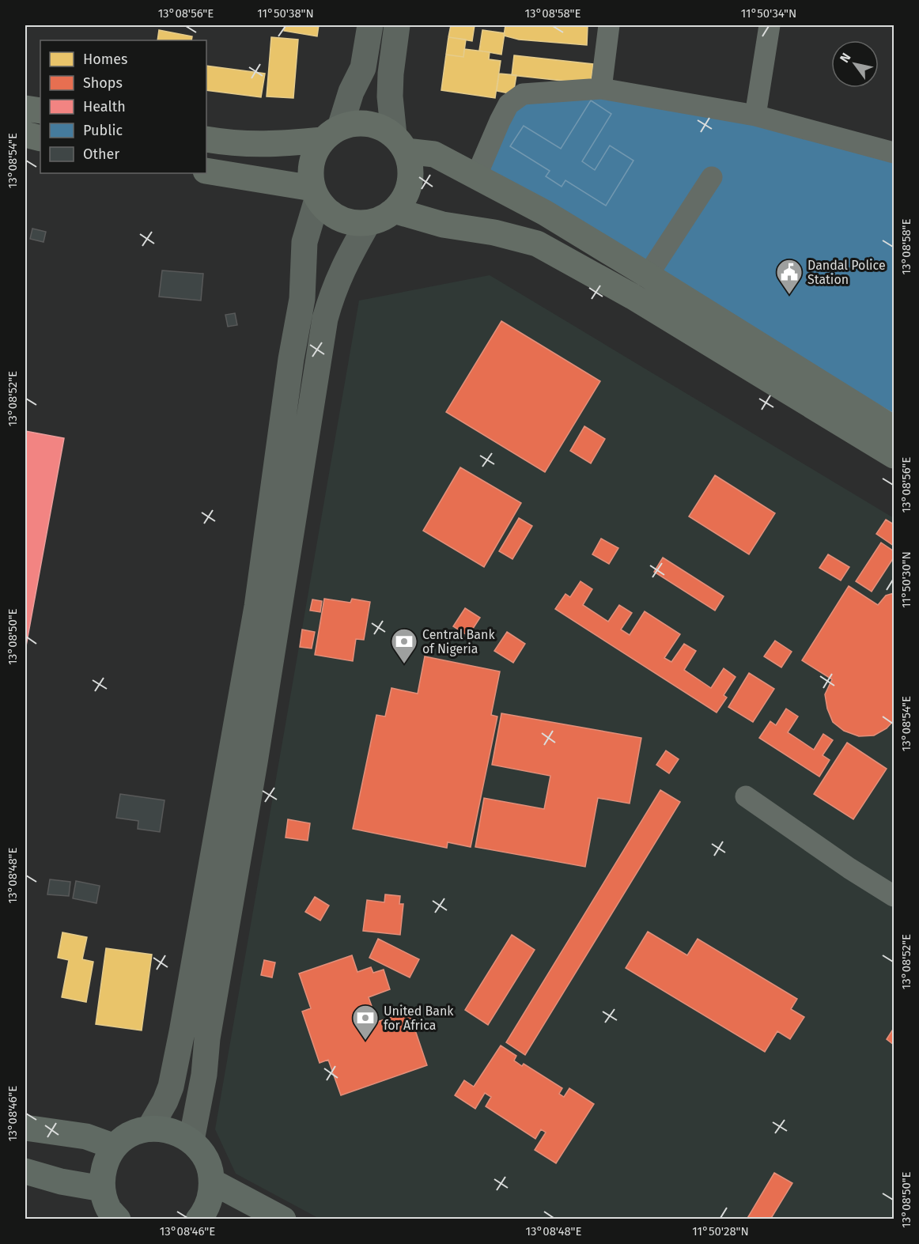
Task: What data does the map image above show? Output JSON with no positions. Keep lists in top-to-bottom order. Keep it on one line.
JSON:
{"places":{"public building":["Dandal Police Station"],"bank":["Central Bank of Nigeria","United Bank for Africa"]},"legend":["Homes","Shops","Health","Public","Other"],"north":"top left","coordinates":["13°08'56\"E","11°50'38\"N","13°08'58\"E","11°50'34\"N","13°08'54\"E","13°08'52\"E","11°50'30\"N","13°08'50\"E","13°08'48\"E","13°08'46\"E","11°50'28\"N"]}
